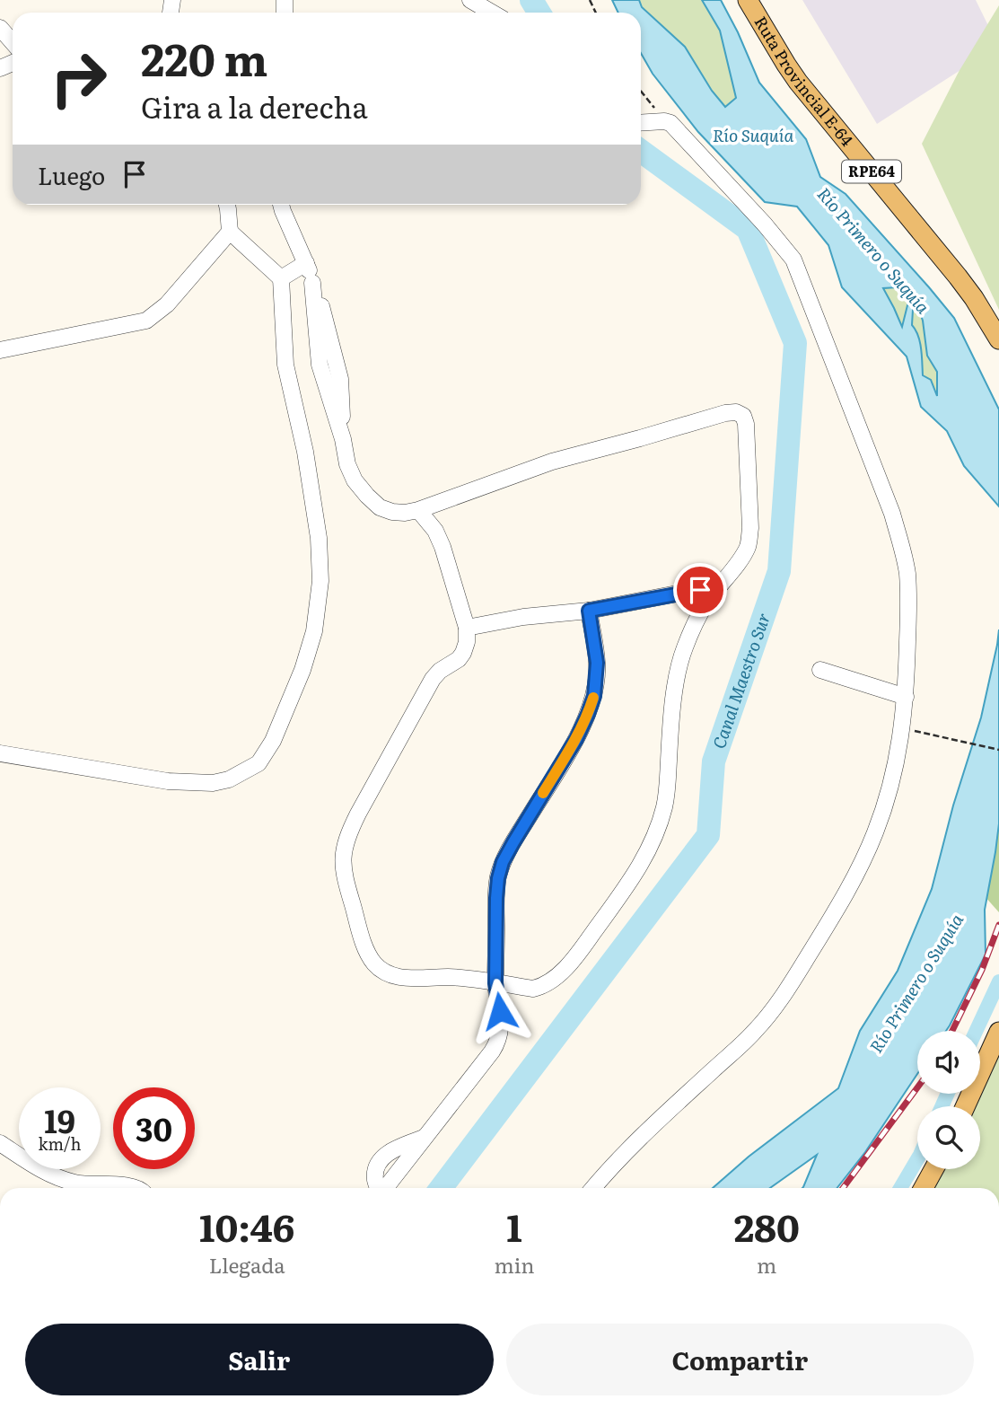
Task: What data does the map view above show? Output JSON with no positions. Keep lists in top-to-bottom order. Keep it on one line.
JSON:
{"streets":{"main road":["Ruta Provincial E-64","RPE64"]},"water":["Río Suquía","Río Primero o Suquía","Canal Maestro Sur"],"page":{"turn":["220 m","Gira a la derecha"],"then":"Luego","speed":"19 km/h","limit":"30","eta":["10:46","Llegada","1","min","280","m"],"buttons":["Salir","Compartir"]}}
